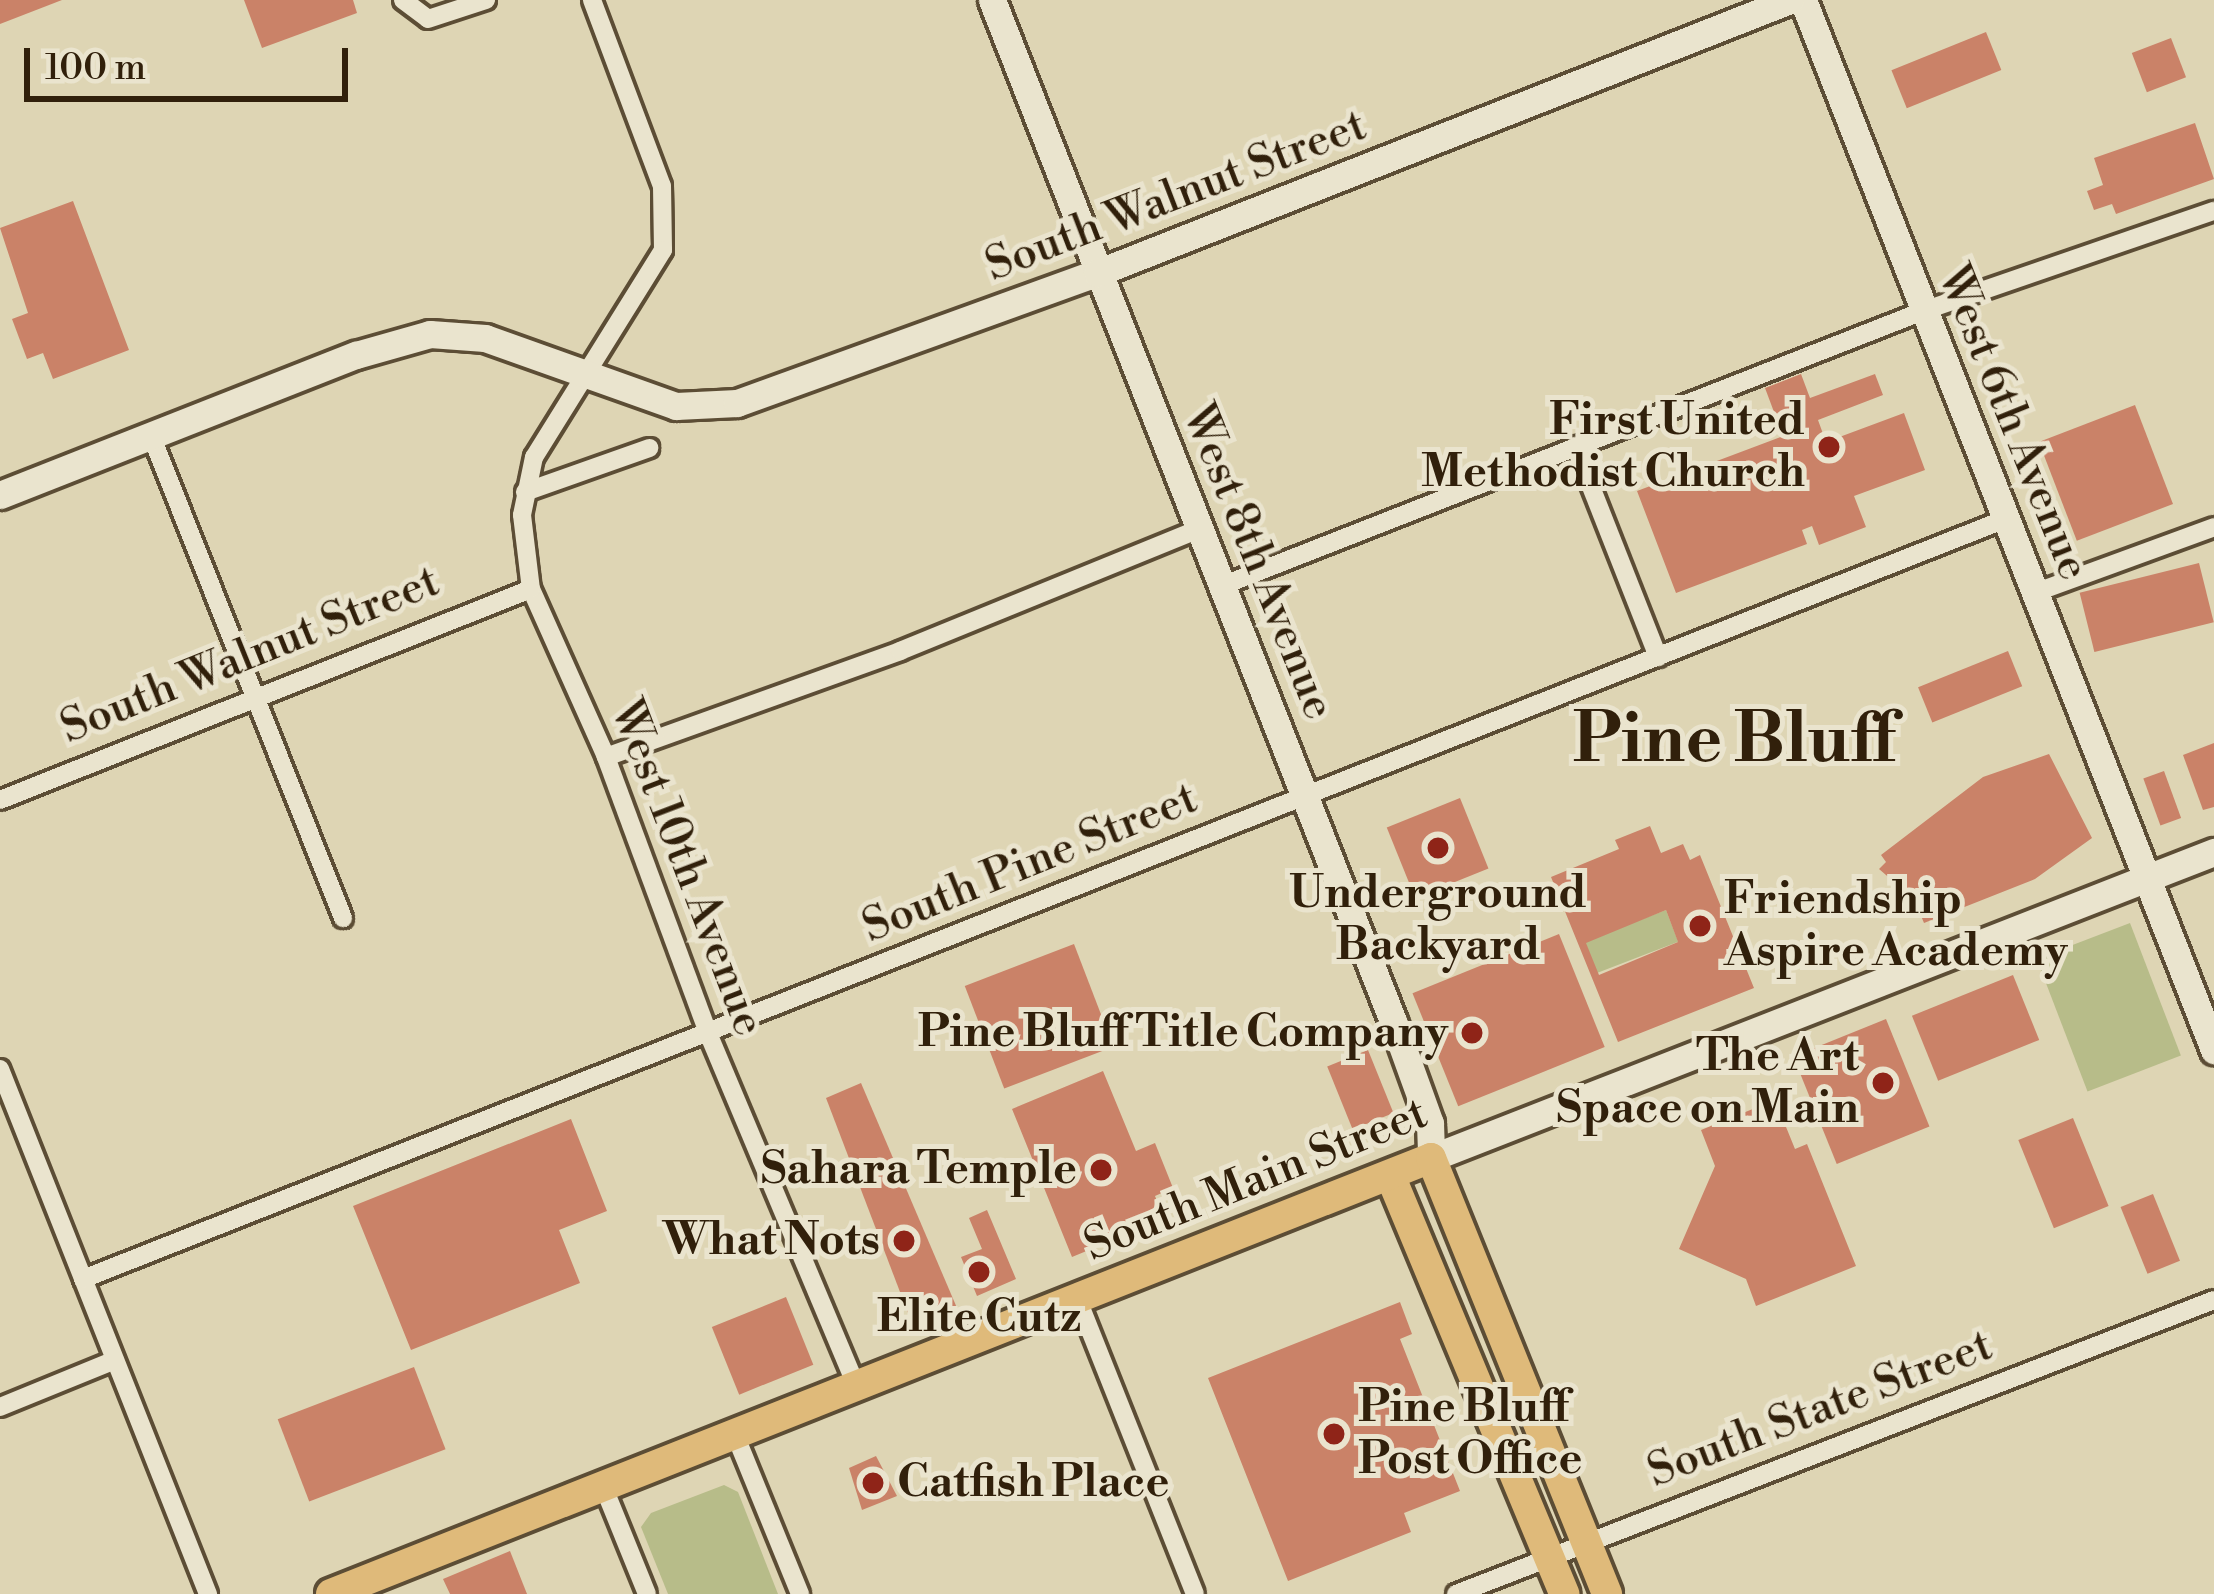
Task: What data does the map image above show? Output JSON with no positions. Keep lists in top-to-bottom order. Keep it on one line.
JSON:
{"streets":{"main road":["South Main Street"],"street":["South Walnut Street","West 6th Avenue","West 8th Avenue","South Pine Street","West 10th Avenue","South State Street"]},"crossings":[["South Walnut Street","West 8th Avenue"],["South Walnut Street","West 10th Avenue"],["West 6th Avenue","South Pine Street"],["West 6th Avenue","South Main Street"],["West 8th Avenue","South Pine Street"],["West 8th Avenue","South Main Street"],["South Pine Street","West 10th Avenue"],["West 10th Avenue","South Main Street"]],"districts":["Pine Bluff"],"places":["First United Methodist Church","Underground Backyard","Friendship Aspire Academy","Pine Bluff Title Company","The Art Space on Main","Sahara Temple","What Nots","Elite Cutz","Pine Bluff Post Office","Catfish Place"],"scale_bar":"100 m"}
